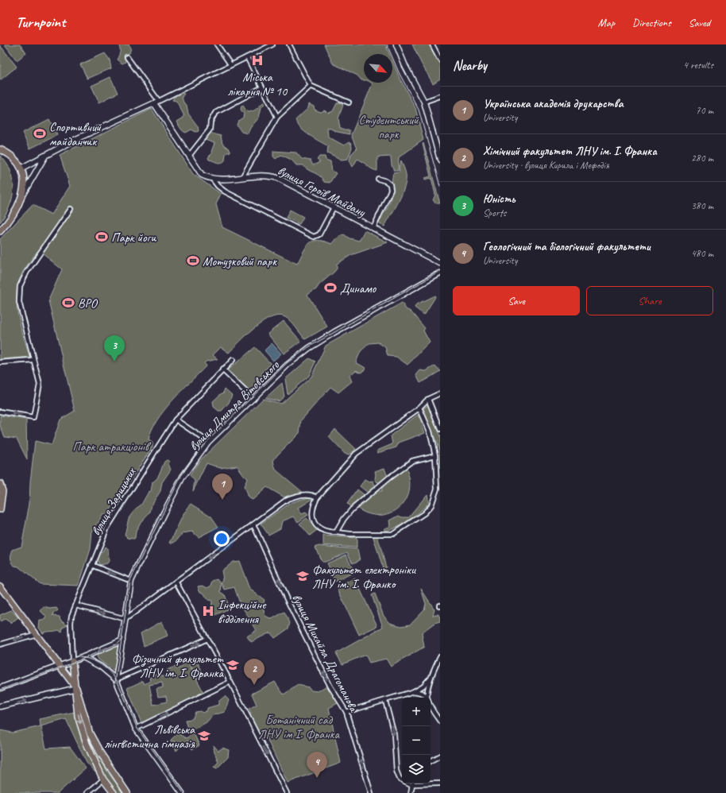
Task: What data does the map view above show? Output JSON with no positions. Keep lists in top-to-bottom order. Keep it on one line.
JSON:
{"streets":{"main road":["вулиця Героїв Майдану","вулиця Дмитра Вітовського"],"street":["вулиця Зарицьких","вулиця Михайла Драгоманова"]},"one_way":["вулиця Михайла Драгоманова"],"parks":["Студентський парк","Парк атракціонів","Ботанічний сад ЛНУ ім І. Франка"],"places":{"hospital":["Міська лікарня № 10","Інфекційне відділення"],"sports":["Спортивний майданчик","Парк йоги","Мотузковий парк","Динамо","ВРО"],"school or university":["Факультет електроніки ЛНУ ім. І. Франко","Фізичний факультет ЛНУ ім. І. Франка","Львівська лінгвістична гімназія"]},"north":"bottom right","page":{"header":"Turnpoint","nav":["Map","Directions","Saved"],"heading":["Nearby","4 results"],"list":[{"mark":"1","name":"Українська академія друкарства","note":"University","value":"70 m"},{"mark":"2","name":"Хімічний факультет ЛНУ ім. І. Франка","note":"University · вулиця Кирила і Мефодія","value":"280 m"},{"mark":"3","name":"Юність","note":"Sports","value":"380 m"},{"mark":"4","name":"Геологічний та біологічний факультети","note":"University","value":"480 m"}],"buttons":["Save","Share"],"pins":["3","1","2","4"],"map_buttons":["+","−"]}}
